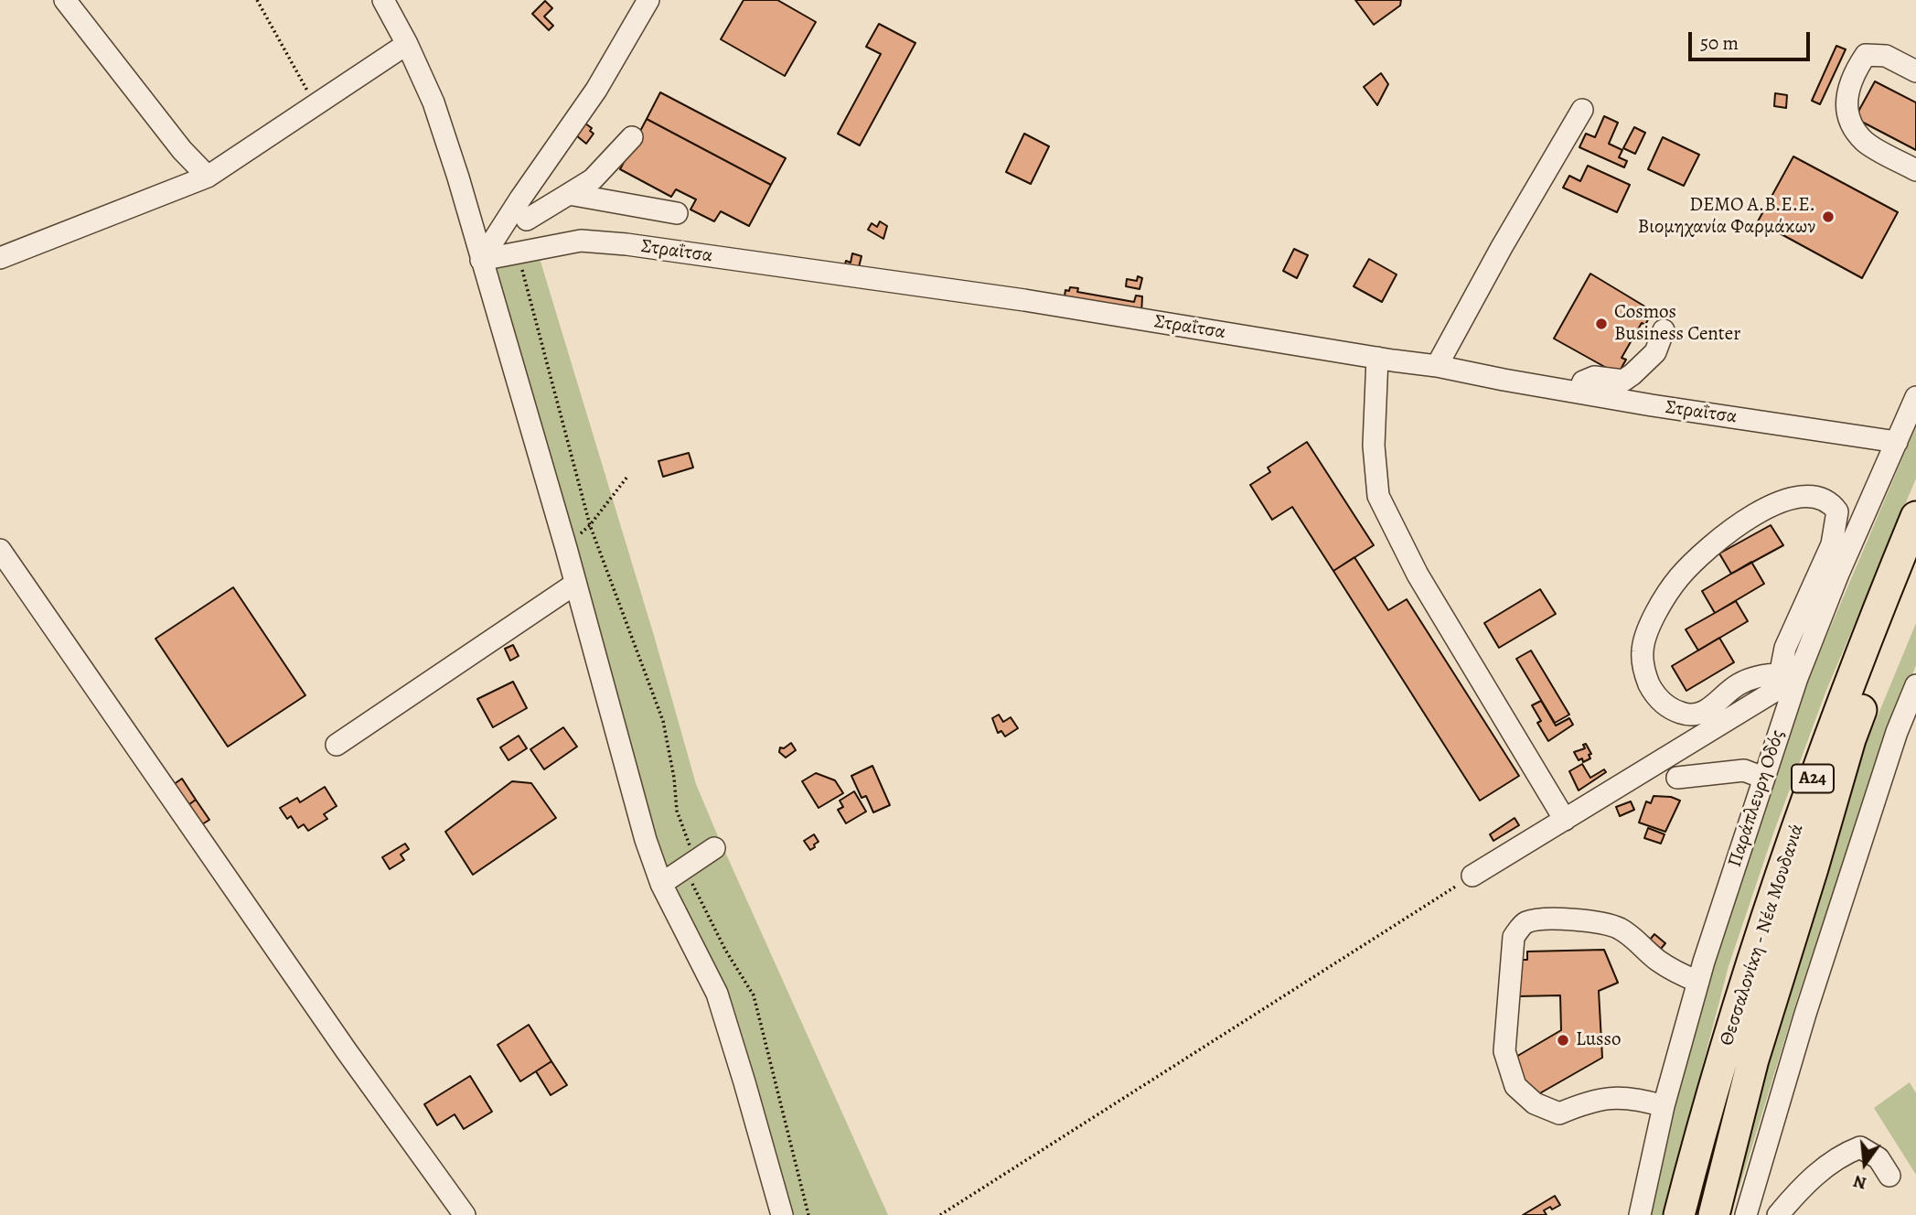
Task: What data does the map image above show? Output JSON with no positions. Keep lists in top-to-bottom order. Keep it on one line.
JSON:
{"streets":{"highway":["Α24","Θεσσαλονίκη - Νέα Μουδανιά"],"street":["Στραΐτσα","Παράπλευρη Οδός"]},"crossings":[["Στραΐτσα","Παράπλευρη Οδός"]],"places":["DEMO A.B.E.E. Βιομηχανία Φαρμάκων","Cosmos Business Center","Lusso"],"scale_bar":"50 m","north":"bottom"}
